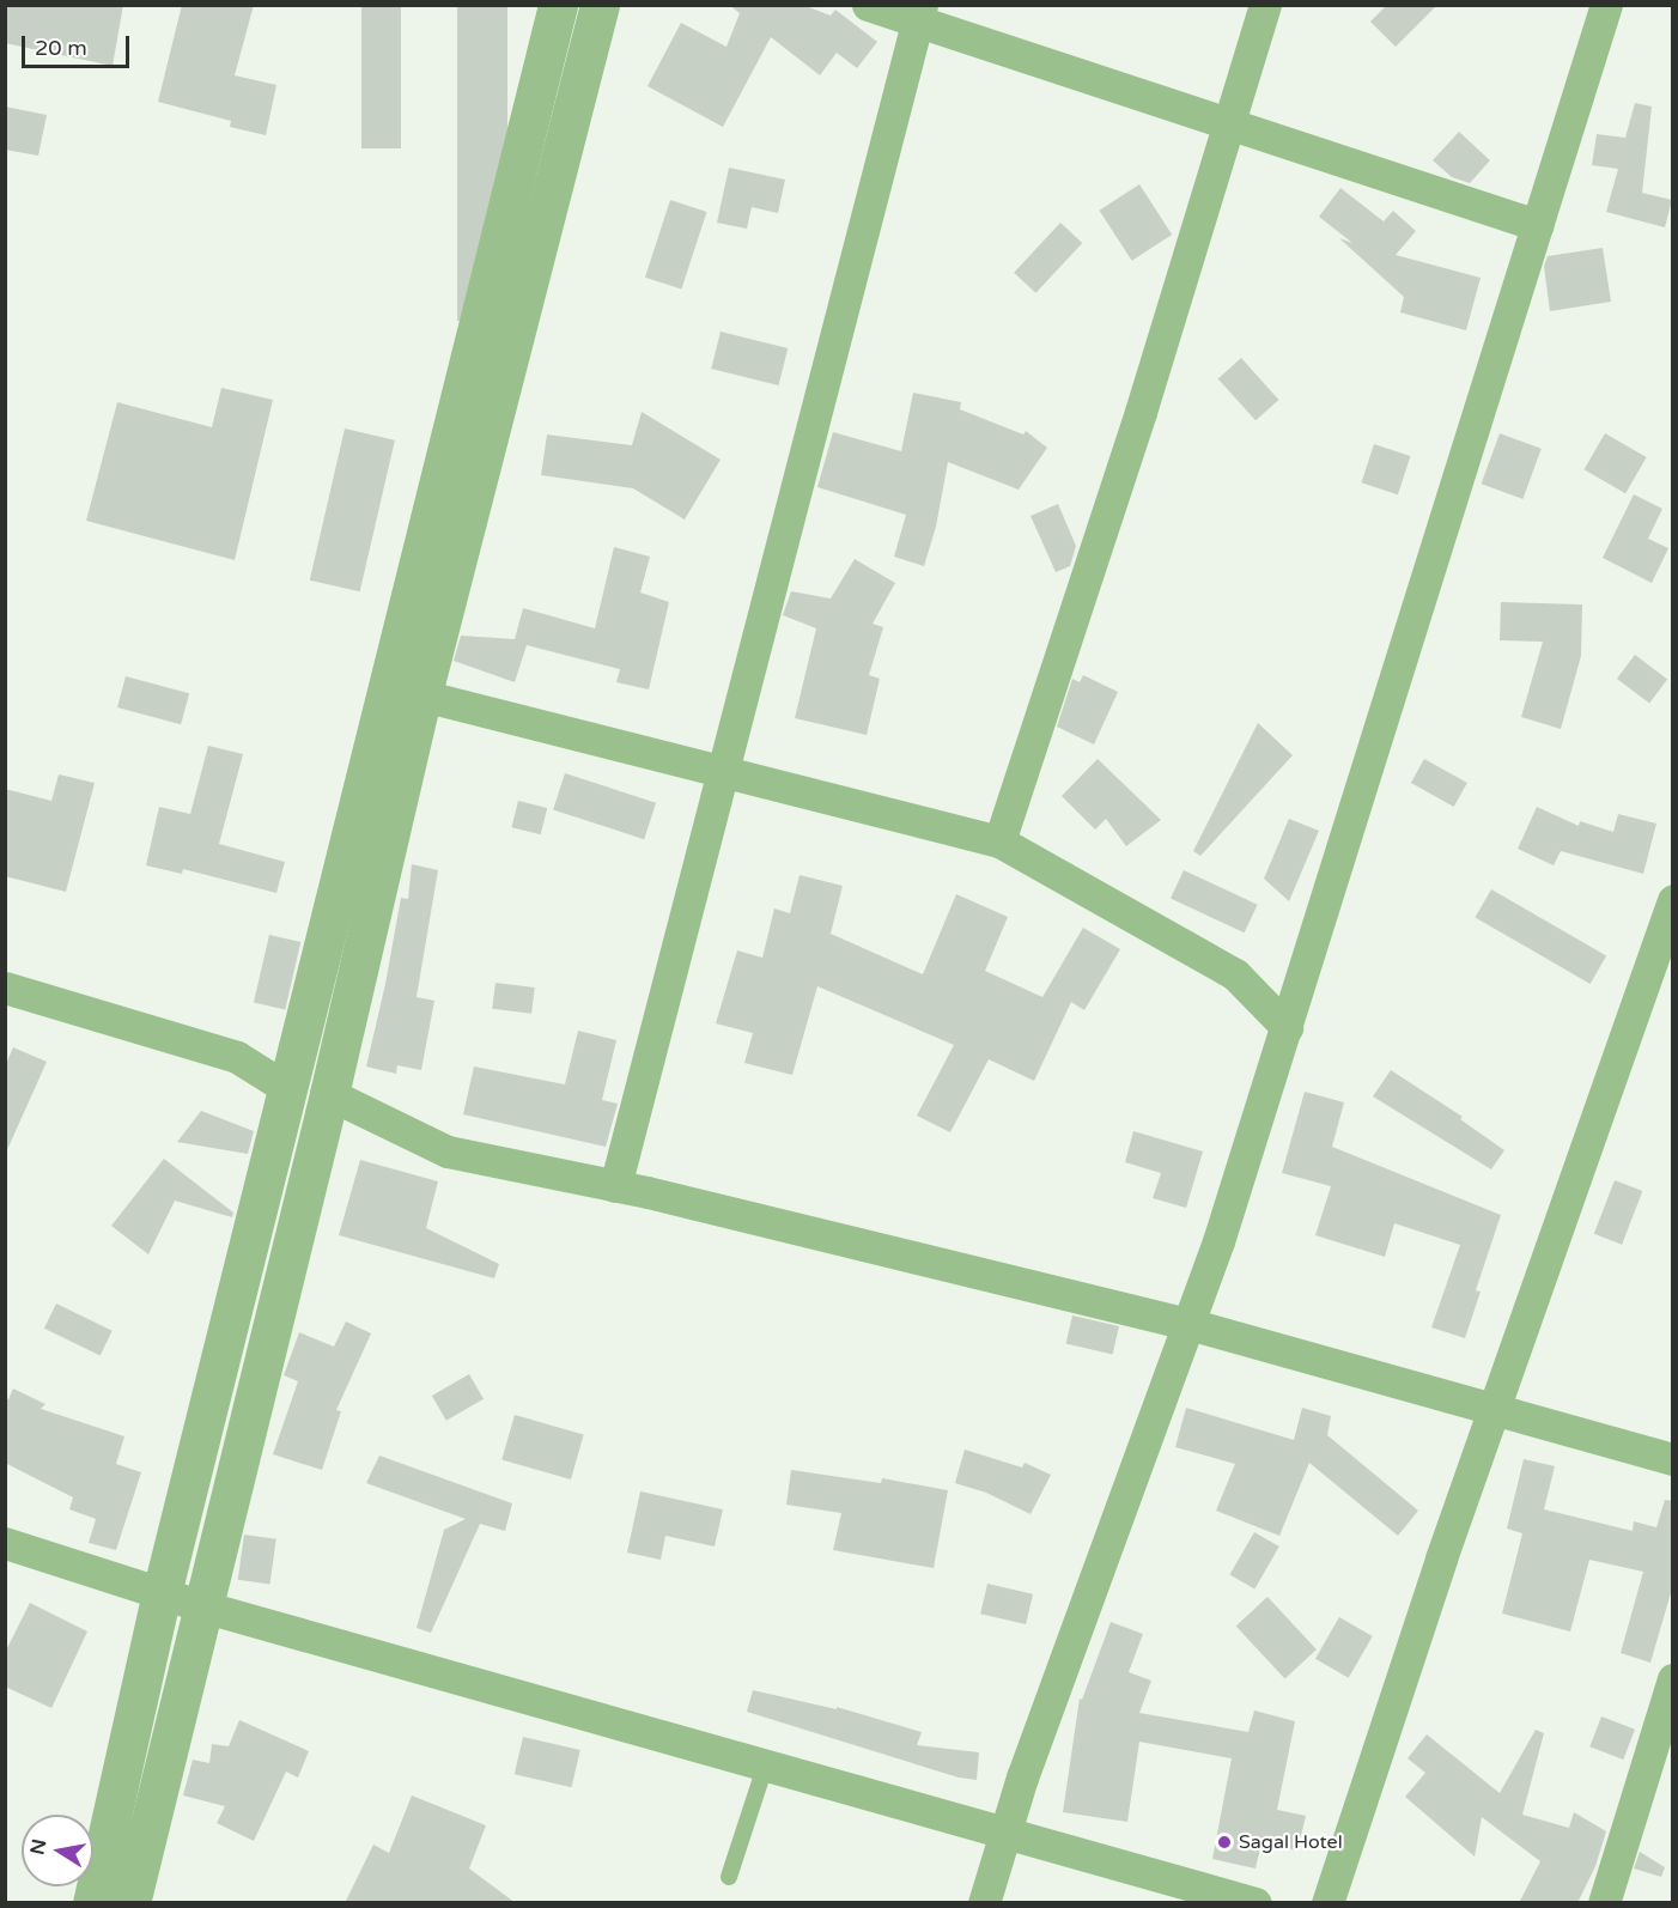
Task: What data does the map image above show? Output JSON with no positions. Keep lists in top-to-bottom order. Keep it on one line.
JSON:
{"places":["Sagal Hotel"],"scale_bar":"20 m","north":"left"}
